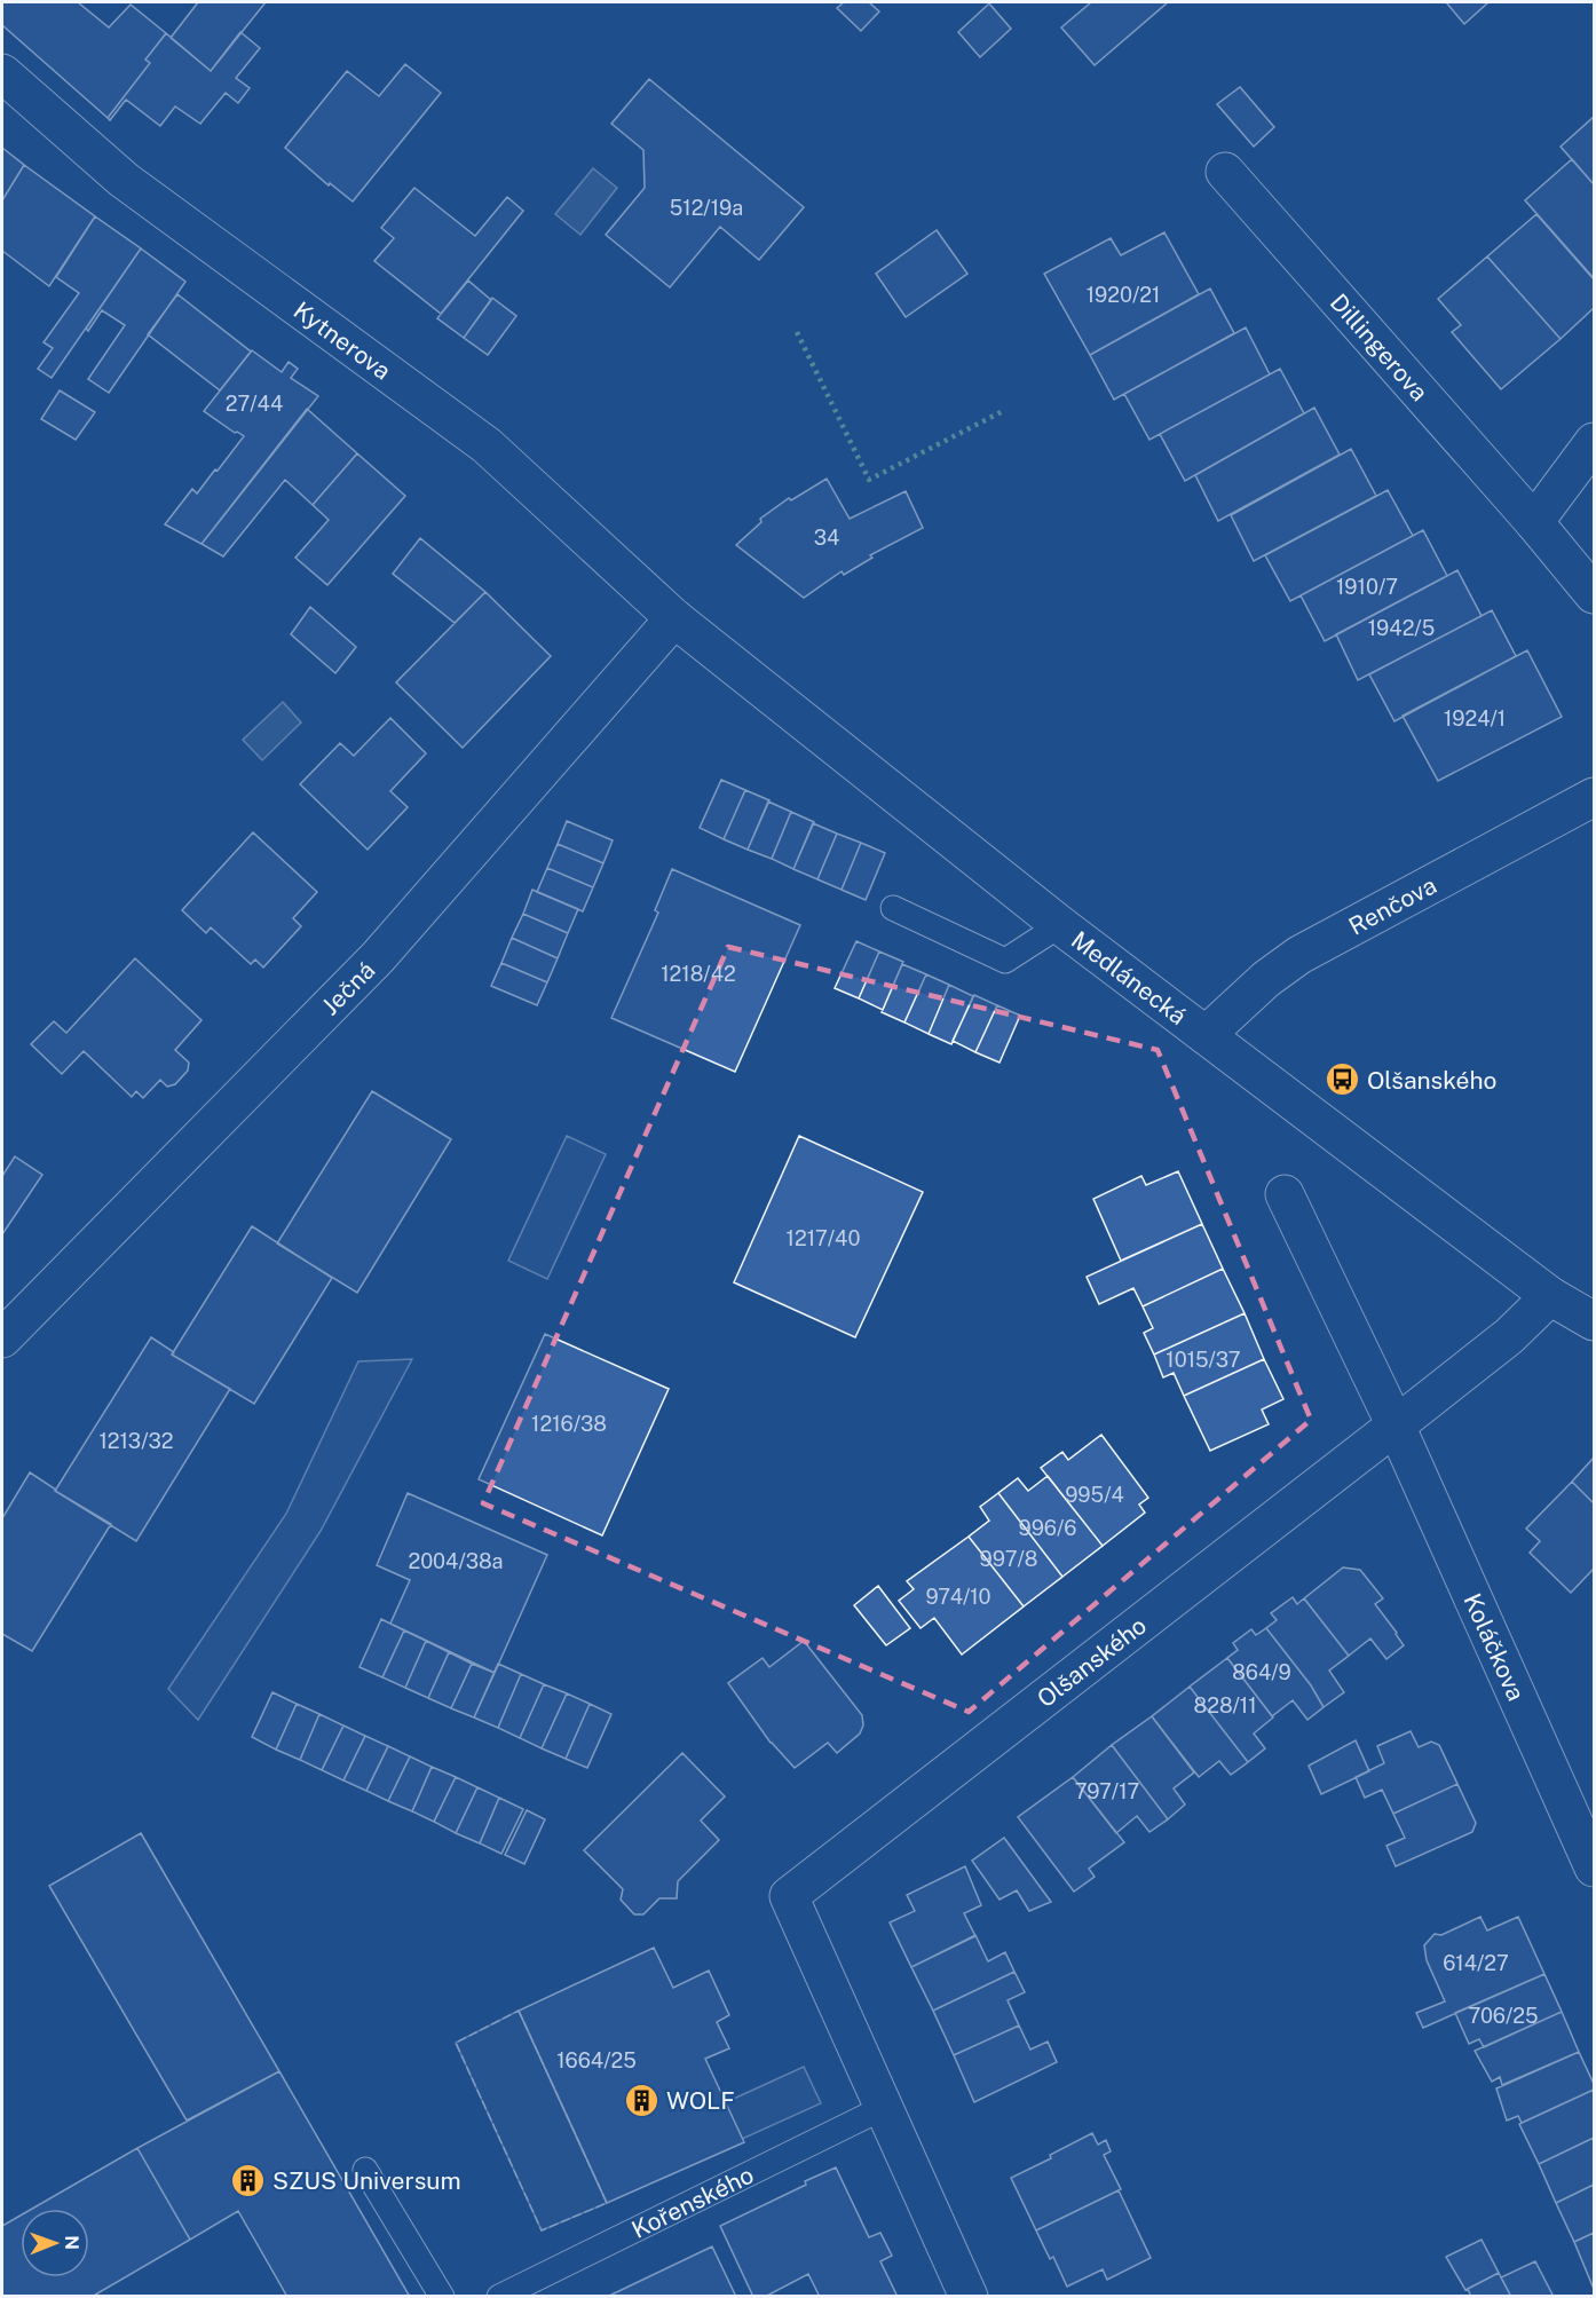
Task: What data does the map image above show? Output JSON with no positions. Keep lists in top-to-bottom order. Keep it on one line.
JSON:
{"streets":{"street":["Kytnerova","Dillingerova","Renčova","Medlánecká","Ječná","Koláčkova","Olšanského"],"lane":["Kořenského"]},"crossings":[["Kytnerova","Medlánecká"],["Kytnerova","Ječná"],["Renčova","Medlánecká"],["Medlánecká","Ječná"],["Koláčkova","Olšanského"],["Olšanského","Kořenského"]],"places":{"bus stop":["Olšanského"],"building":["WOLF","SZUS Universum"]},"house_numbers":["512/19a","1920/21","27/44","34","1910/7","1942/5","1924/1","1218/42","1217/40","1015/37","1216/38","1213/32","995/4","996/6","997/8","2004/38a","974/10","864/9","828/11","797/17","614/27","706/25","1664/25"],"north":"right"}
